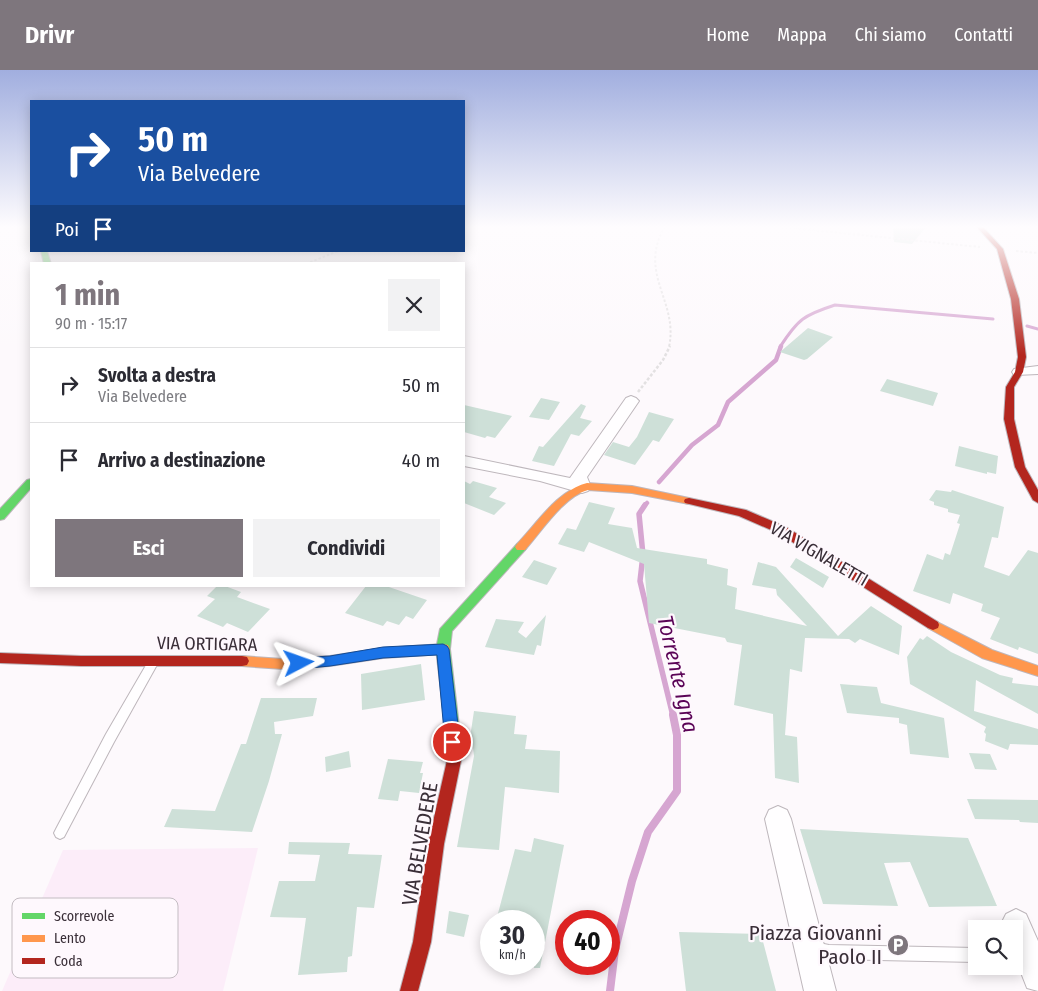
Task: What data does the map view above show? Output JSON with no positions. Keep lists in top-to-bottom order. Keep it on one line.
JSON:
{"streets":{"street":["VIA VIGNALETTI","VIA ORTIGARA","VIA BELVEDERE"]},"crossings":[["VIA VIGNALETTI","VIA BELVEDERE"],["VIA ORTIGARA","VIA BELVEDERE"]],"water":["Torrente Igna"],"places":{"parking":["Piazza Giovanni Paolo II"]},"legend":["Scorrevole","Lento","Coda"],"page":{"header":"Drivr","nav":["Home","Mappa","Chi siamo","Contatti"],"turn":["50 m","Via Belvedere"],"then":"Poi","heading":["1 min","90 m · 15:17"],"list":[{"name":"Svolta a destra","note":"Via Belvedere","value":"50 m"},{"name":"Arrivo a destinazione","value":"40 m"}],"buttons":["Esci","Condividi"],"speed":"30 km/h","limit":"40"}}
